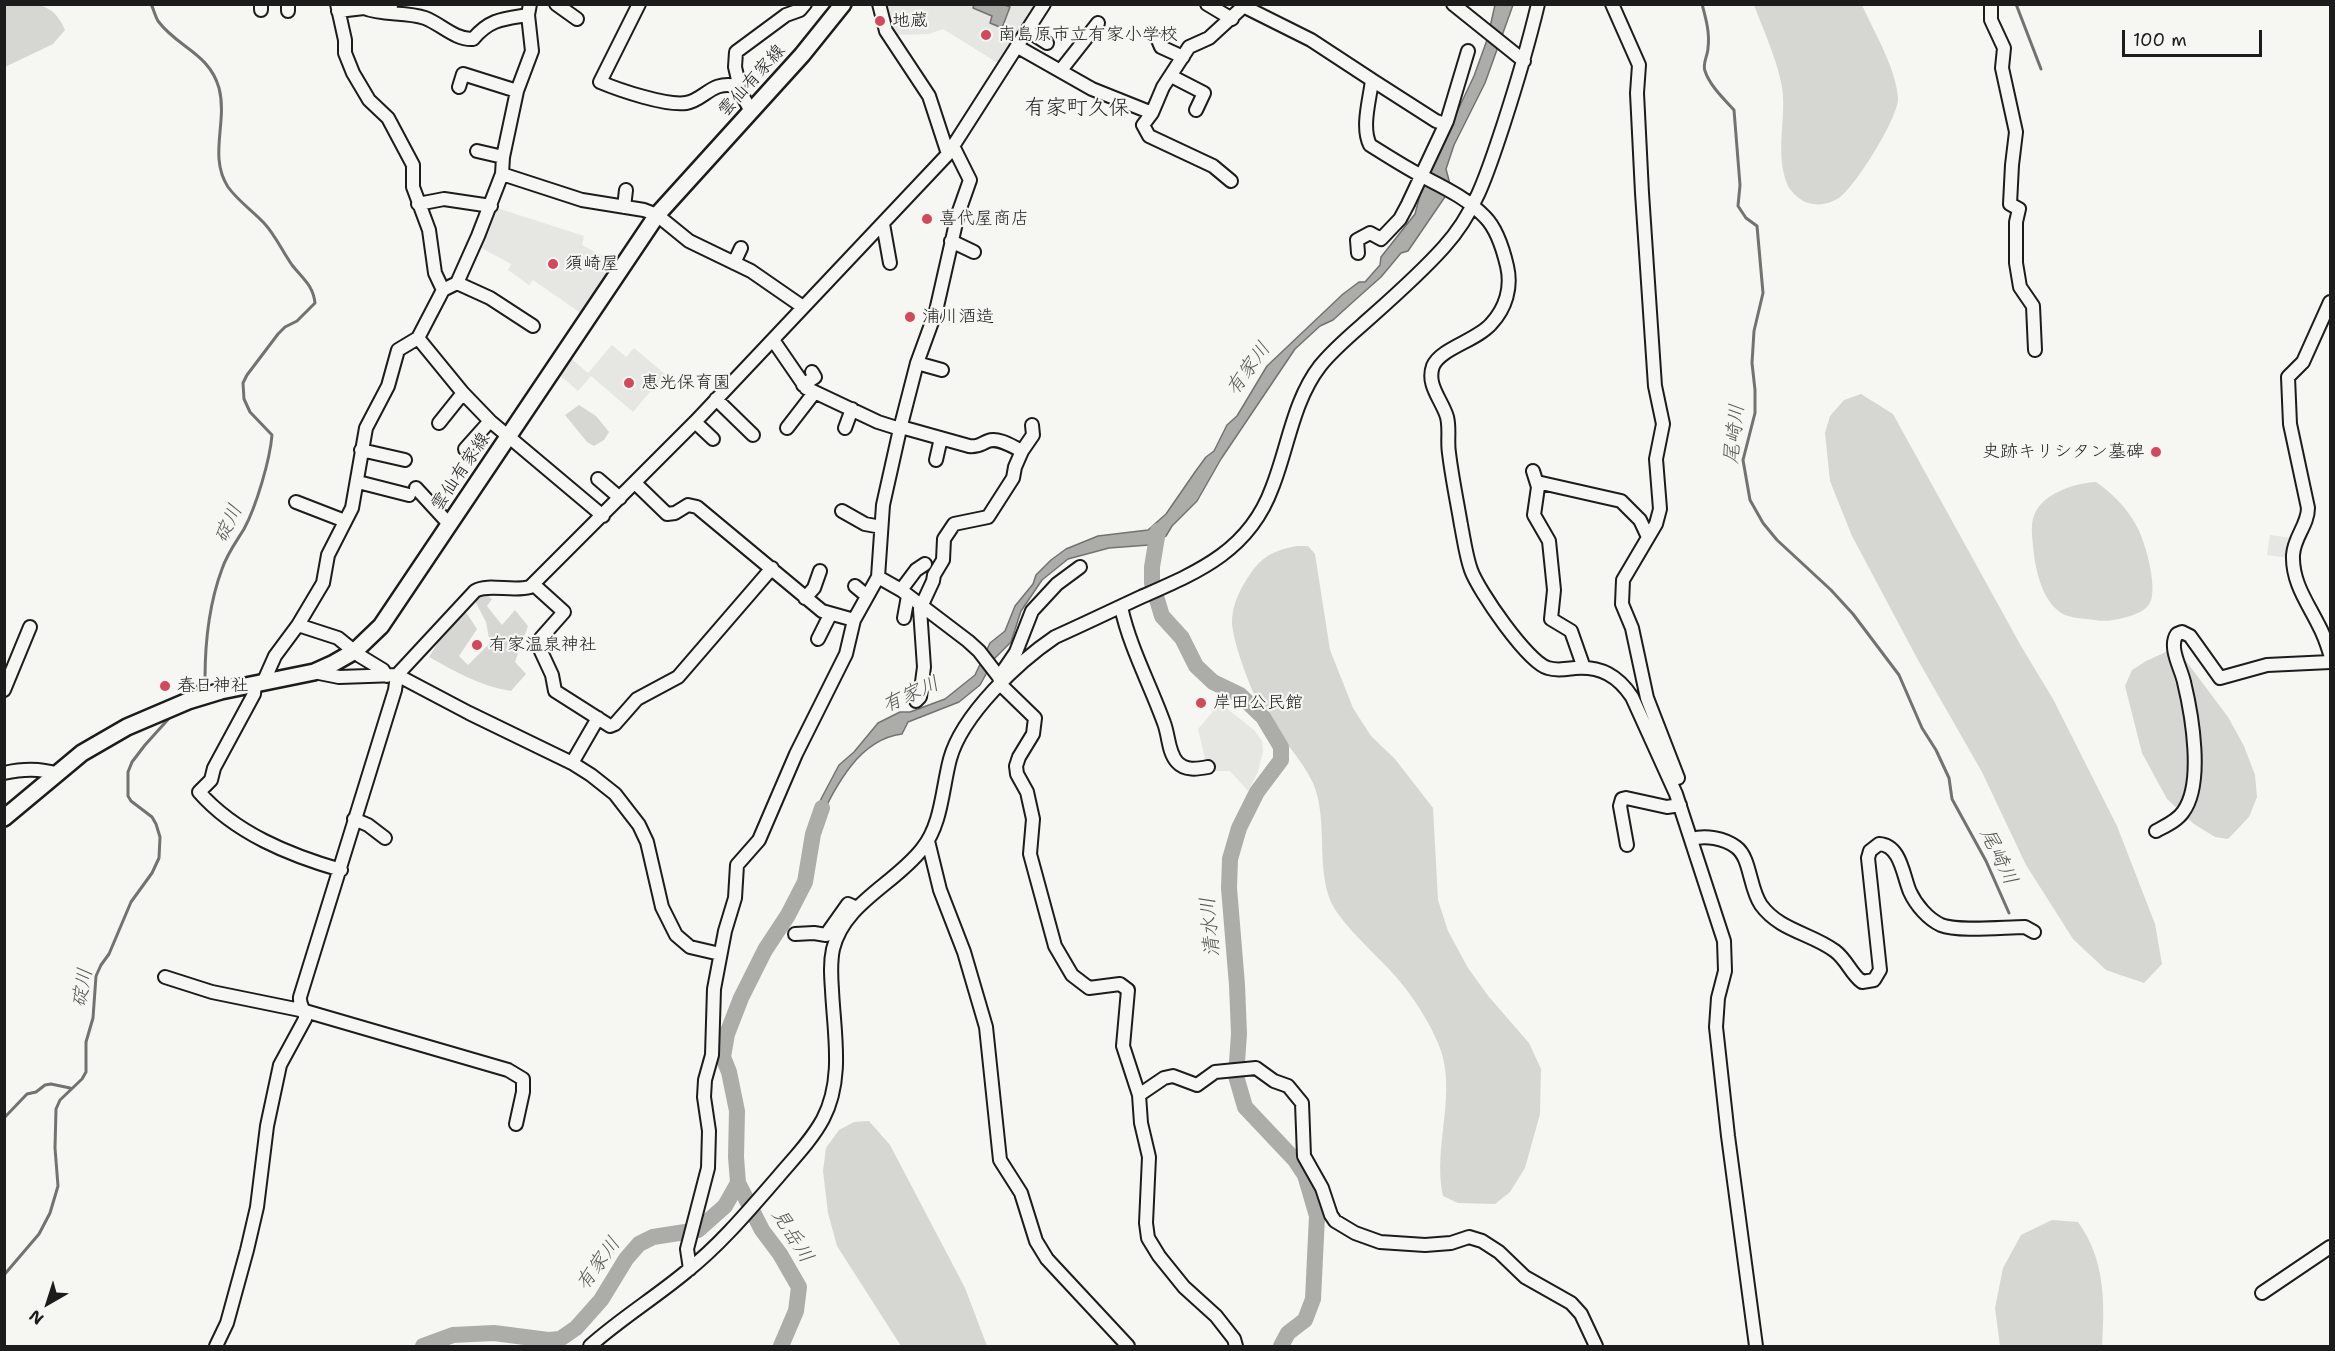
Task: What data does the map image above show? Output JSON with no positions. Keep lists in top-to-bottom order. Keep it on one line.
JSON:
{"streets":{"main road":["雲仙有家線"]},"districts":["有家町久保"],"water":["有家川","尾崎川","碇川","清水川","見岳川"],"places":["地蔵","南島原市立有家小学校","喜代屋商店","須崎屋","浦川酒造","恵光保育園","史跡キリシタン墓碑","有家温泉神社","春日神社","岸田公民館"],"scale_bar":"100 m","north":"bottom left"}
